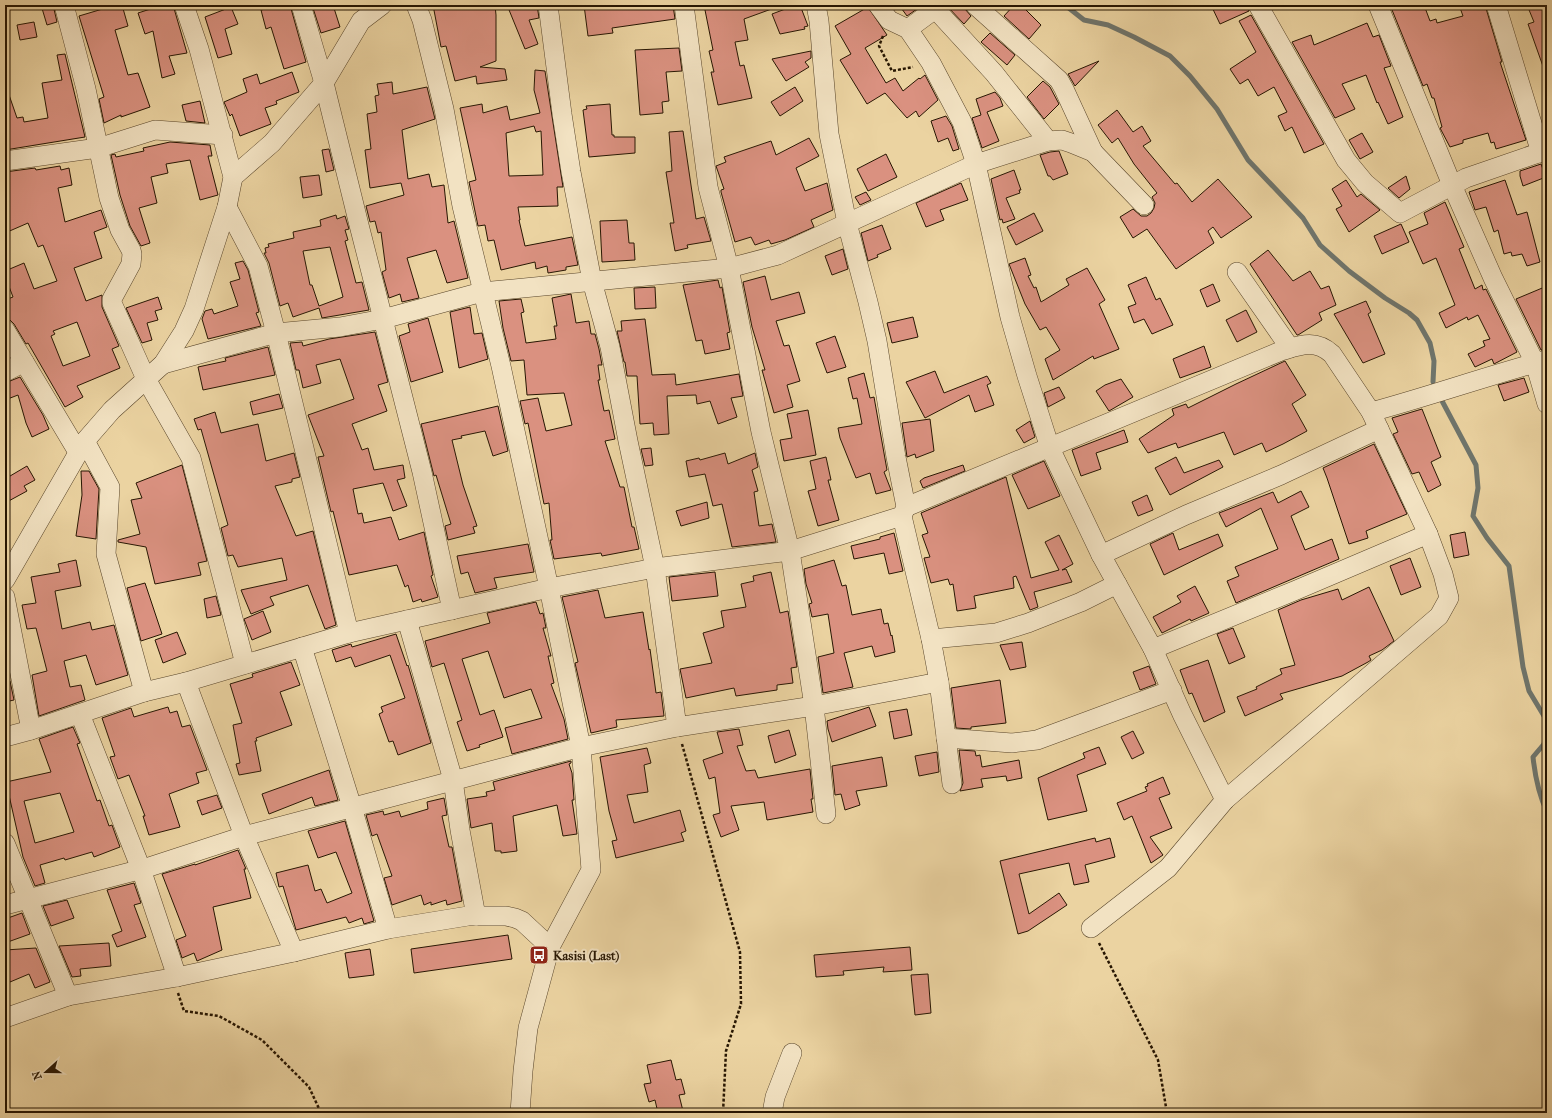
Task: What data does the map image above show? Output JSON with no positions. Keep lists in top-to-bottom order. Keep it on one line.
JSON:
{"places":{"bus stop":["Kasisi (Last)"]},"north":"left"}
